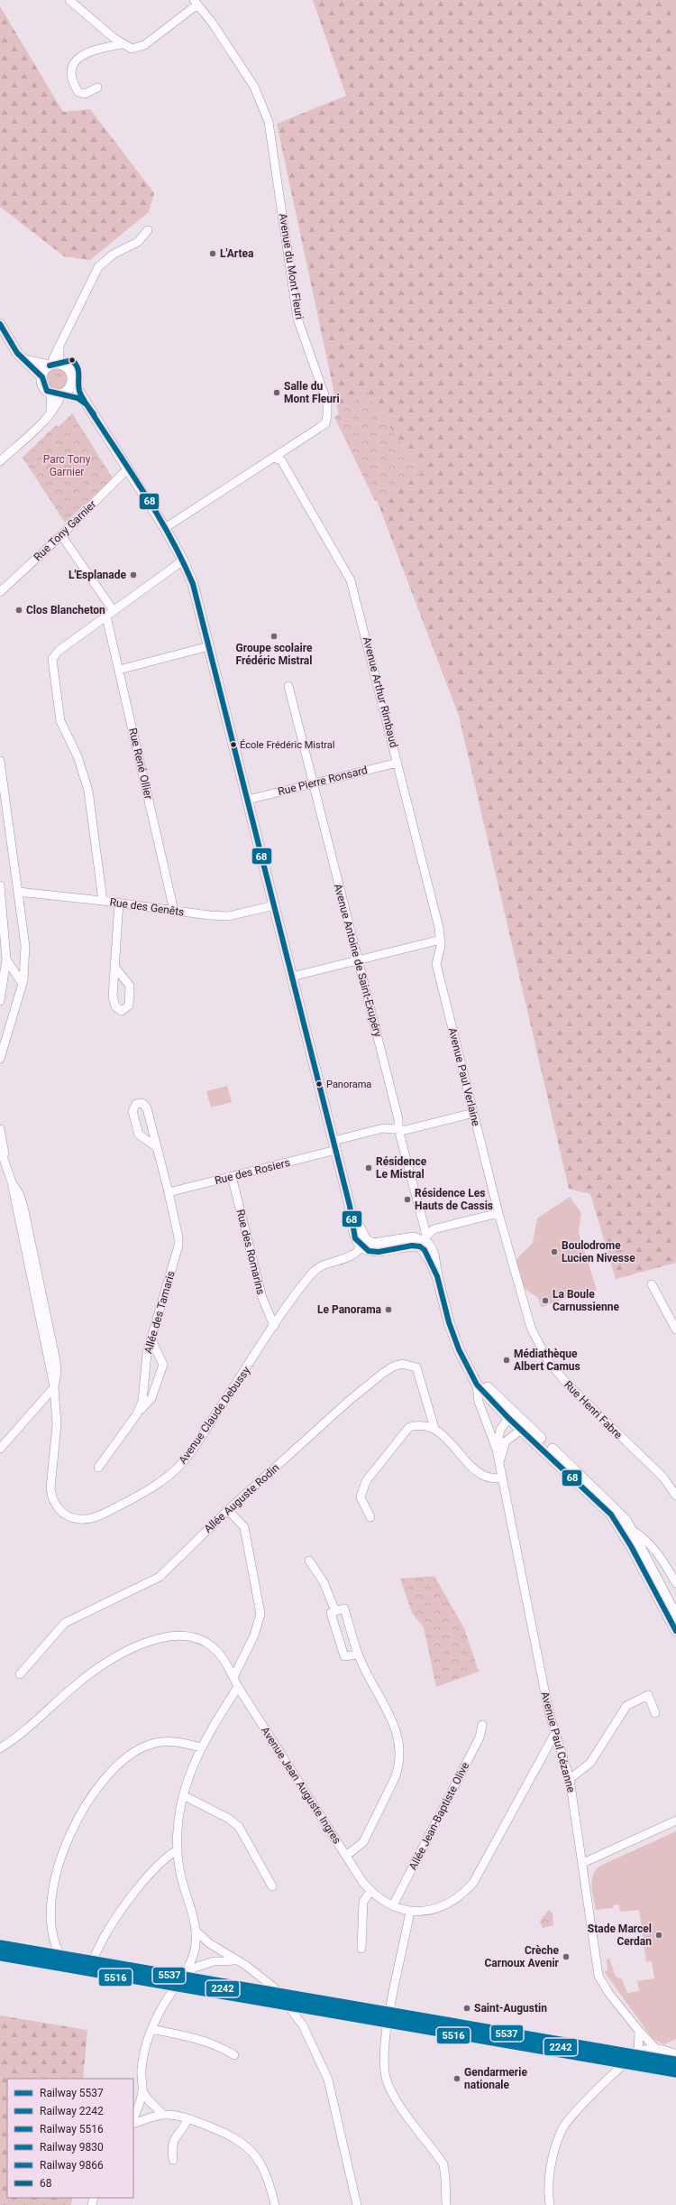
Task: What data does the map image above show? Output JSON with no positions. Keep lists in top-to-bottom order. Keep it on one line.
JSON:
{"streets":{"street":["Avenue du Mont Fleuri","Rue Tony Garnier","Avenue Arthur Rimbaud","Rue René Ollier","Rue Pierre Ronsard","Rue des Genêts","Avenue Antoine de Saint-Exupéry","Avenue Paul Verlaine","Rue des Rosiers","Rue des Romarins","Allée des Tamaris","Rue Henri Fabre","Avenue Claude Debussy","Allée Auguste Rodin","Avenue Paul Cézanne","Avenue Jean Auguste Ingres","Allée Jean-Baptiste Olive"]},"crossings":[["Avenue du Mont Fleuri","Avenue Arthur Rimbaud"],["Avenue Arthur Rimbaud","Rue Pierre Ronsard"],["Avenue Arthur Rimbaud","Avenue Paul Verlaine"],["Rue René Ollier","Rue des Genêts"],["Rue Pierre Ronsard","Avenue Antoine de Saint-Exupéry"],["Avenue Antoine de Saint-Exupéry","Rue des Rosiers"],["Avenue Paul Verlaine","Rue des Rosiers"],["Avenue Paul Verlaine","Rue Henri Fabre"],["Rue des Rosiers","Rue des Romarins"],["Rue des Rosiers","Allée des Tamaris"],["Rue des Romarins","Avenue Claude Debussy"],["Avenue Paul Cézanne","Avenue Jean Auguste Ingres"],["Avenue Jean Auguste Ingres","Allée Jean-Baptiste Olive"]],"parks":["Parc Tony Garnier"],"places":["L'Artea","Salle du Mont Fleuri","L'Esplanade","Clos Blancheton","Groupe scolaire Frédéric Mistral","École Frédéric Mistral","Panorama","Résidence Le Mistral","Résidence Les Hauts de Cassis","Boulodrome Lucien Nivesse","La Boule Carnussienne","Le Panorama","Médiathèque Albert Camus","Stade Marcel Cerdan","Crèche Carnoux Avenir","Saint-Augustin","Gendarmerie nationale"],"lines":["transit line 68","rail line 9866","rail line 5537","rail line 2242","rail line 9830","rail line 5516"],"legend":["Railway 5537","Railway 2242","Railway 5516","Railway 9830","Railway 9866","68"]}
